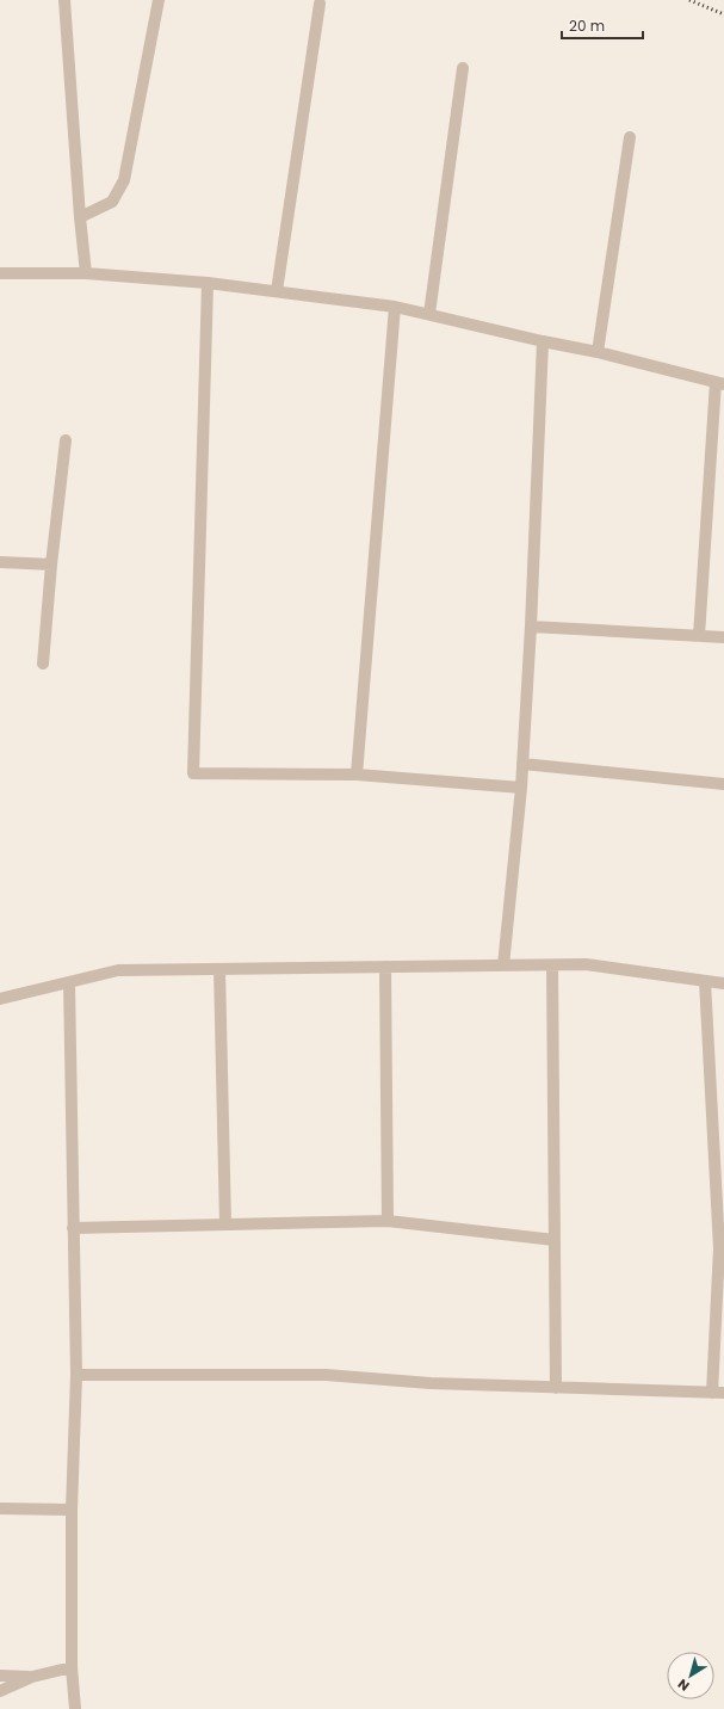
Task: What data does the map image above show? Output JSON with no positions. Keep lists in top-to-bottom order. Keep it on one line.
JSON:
{"scale_bar":"20 m","north":"bottom left"}
